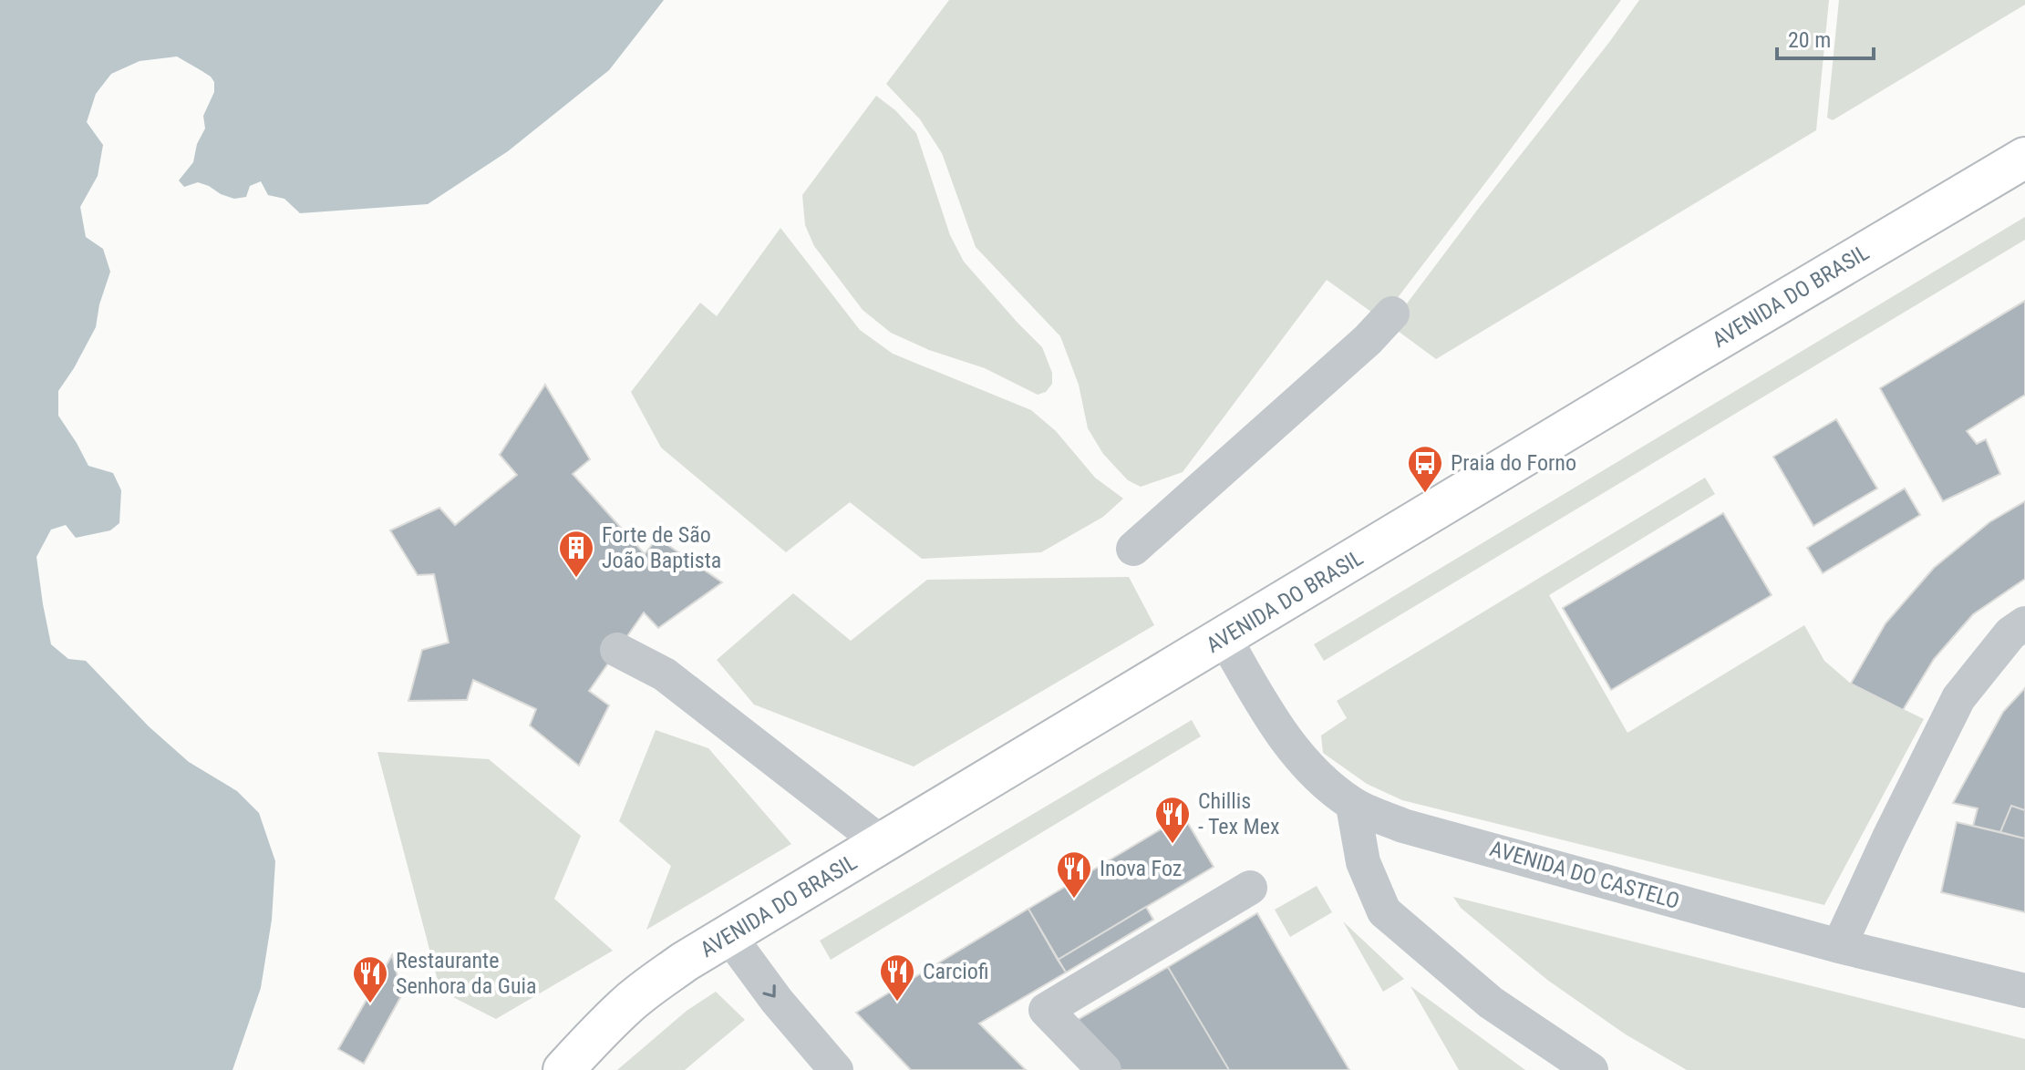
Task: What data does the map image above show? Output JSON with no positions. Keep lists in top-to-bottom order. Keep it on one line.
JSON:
{"streets":{"main road":["AVENIDA DO BRASIL"],"street":["AVENIDA DO CASTELO"]},"crossings":[["AVENIDA DO BRASIL","AVENIDA DO CASTELO"]],"places":{"bus stop":["Praia do Forno"],"building":["Forte de São João Baptista"],"restaurant":["Chillis - Tex Mex","Inova Foz","Carciofi","Restaurante Senhora da Guia"]},"scale_bar":"20 m"}
